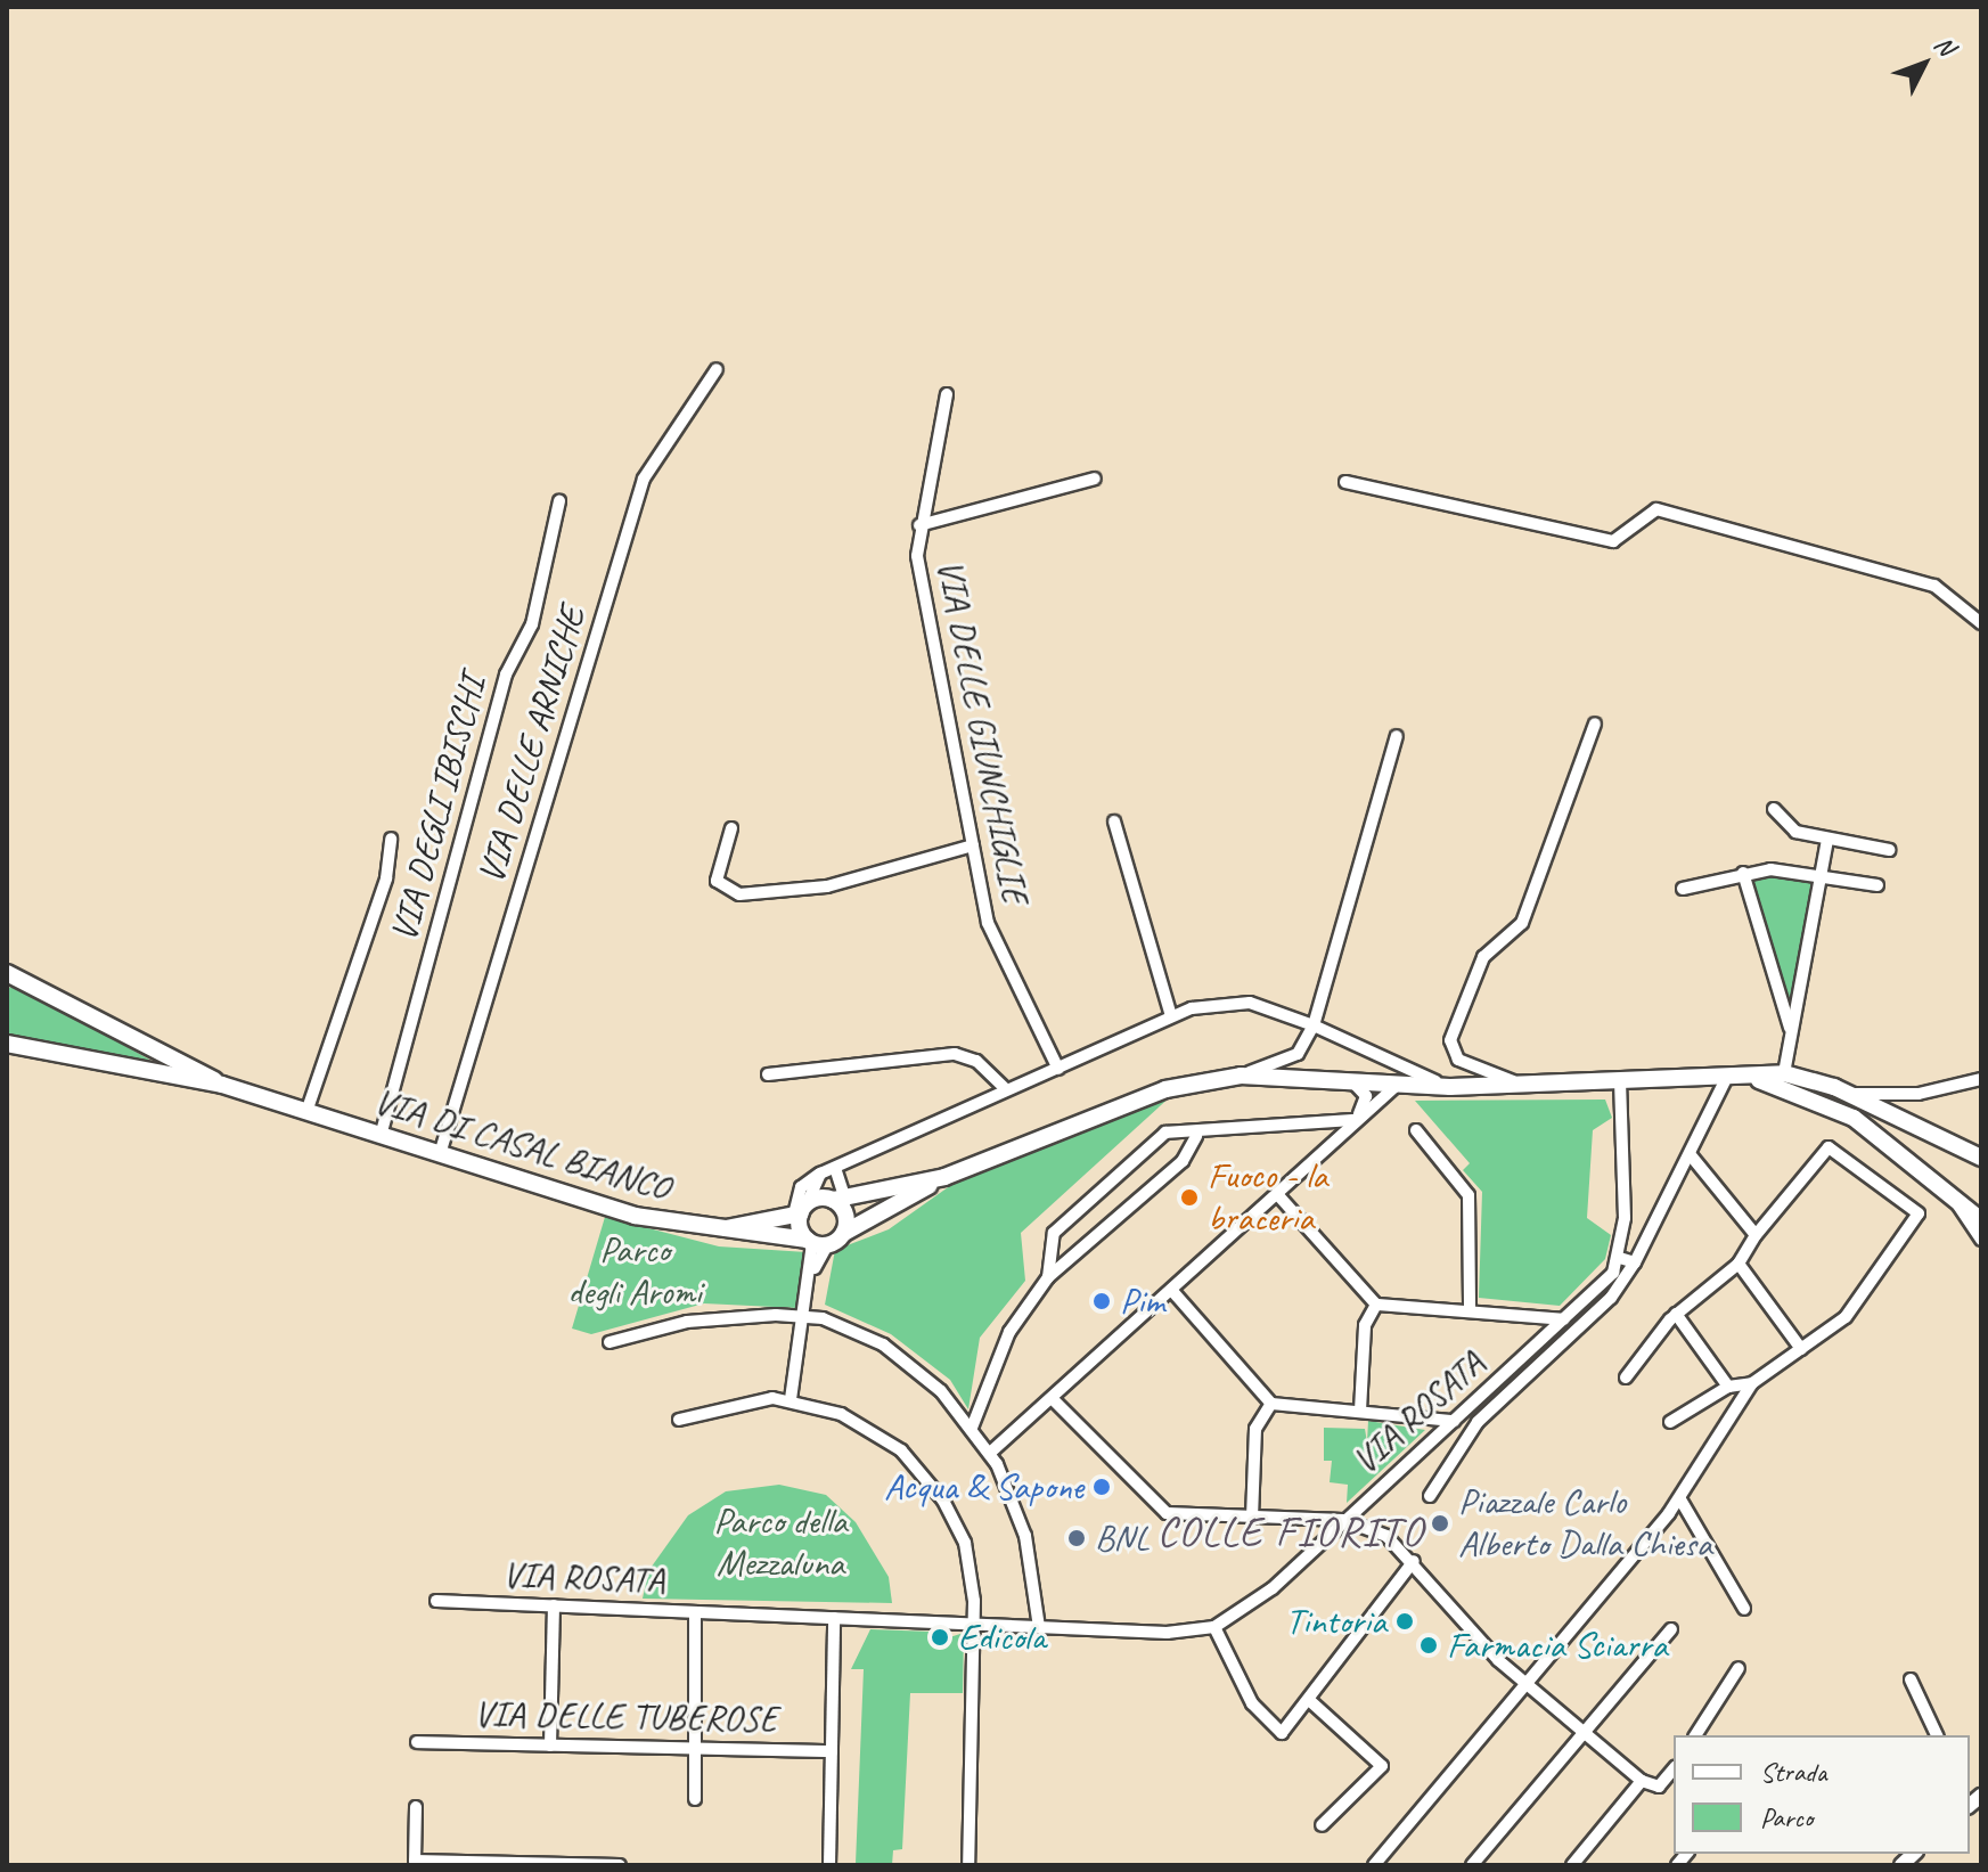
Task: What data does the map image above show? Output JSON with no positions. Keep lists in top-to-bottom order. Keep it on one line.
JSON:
{"streets":{"main road":["VIA DI CASAL BIANCO"],"street":["VIA DELLE GIUNCHIGLIE","VIA DELLE ARNICHE","VIA DEGLI IBISCHI","VIA ROSATA","VIA DELLE TUBEROSE"]},"crossings":[["VIA DELLE ARNICHE","VIA DI CASAL BIANCO"],["VIA DEGLI IBISCHI","VIA DI CASAL BIANCO"]],"districts":["COLLE FIORITO"],"parks":["Parco degli Aromi","Parco della Mezzaluna"],"places":["Fuoco - la braceria","Pim","Acqua & Sapone","Piazzale Carlo Alberto Dalla Chiesa","BNL","Tintoria","Edicola","Farmacia Sciarra"],"legend":["Strada","Parco"],"north":"top right"}
